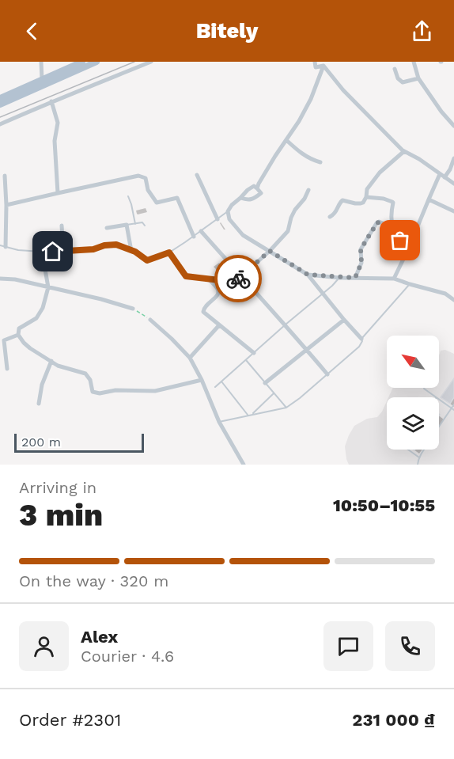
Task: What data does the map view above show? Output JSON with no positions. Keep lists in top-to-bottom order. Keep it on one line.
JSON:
{"scale_bar":"200 m","north":"top left","page":{"header":"Bitely","scale":"200 m","heading":["3 min","Arriving in","10:50–10:55"],"panel":["Alex","Courier · 4.6","Order #2301","231 000 ₫"],"bar":"On the way · 320 m"}}
